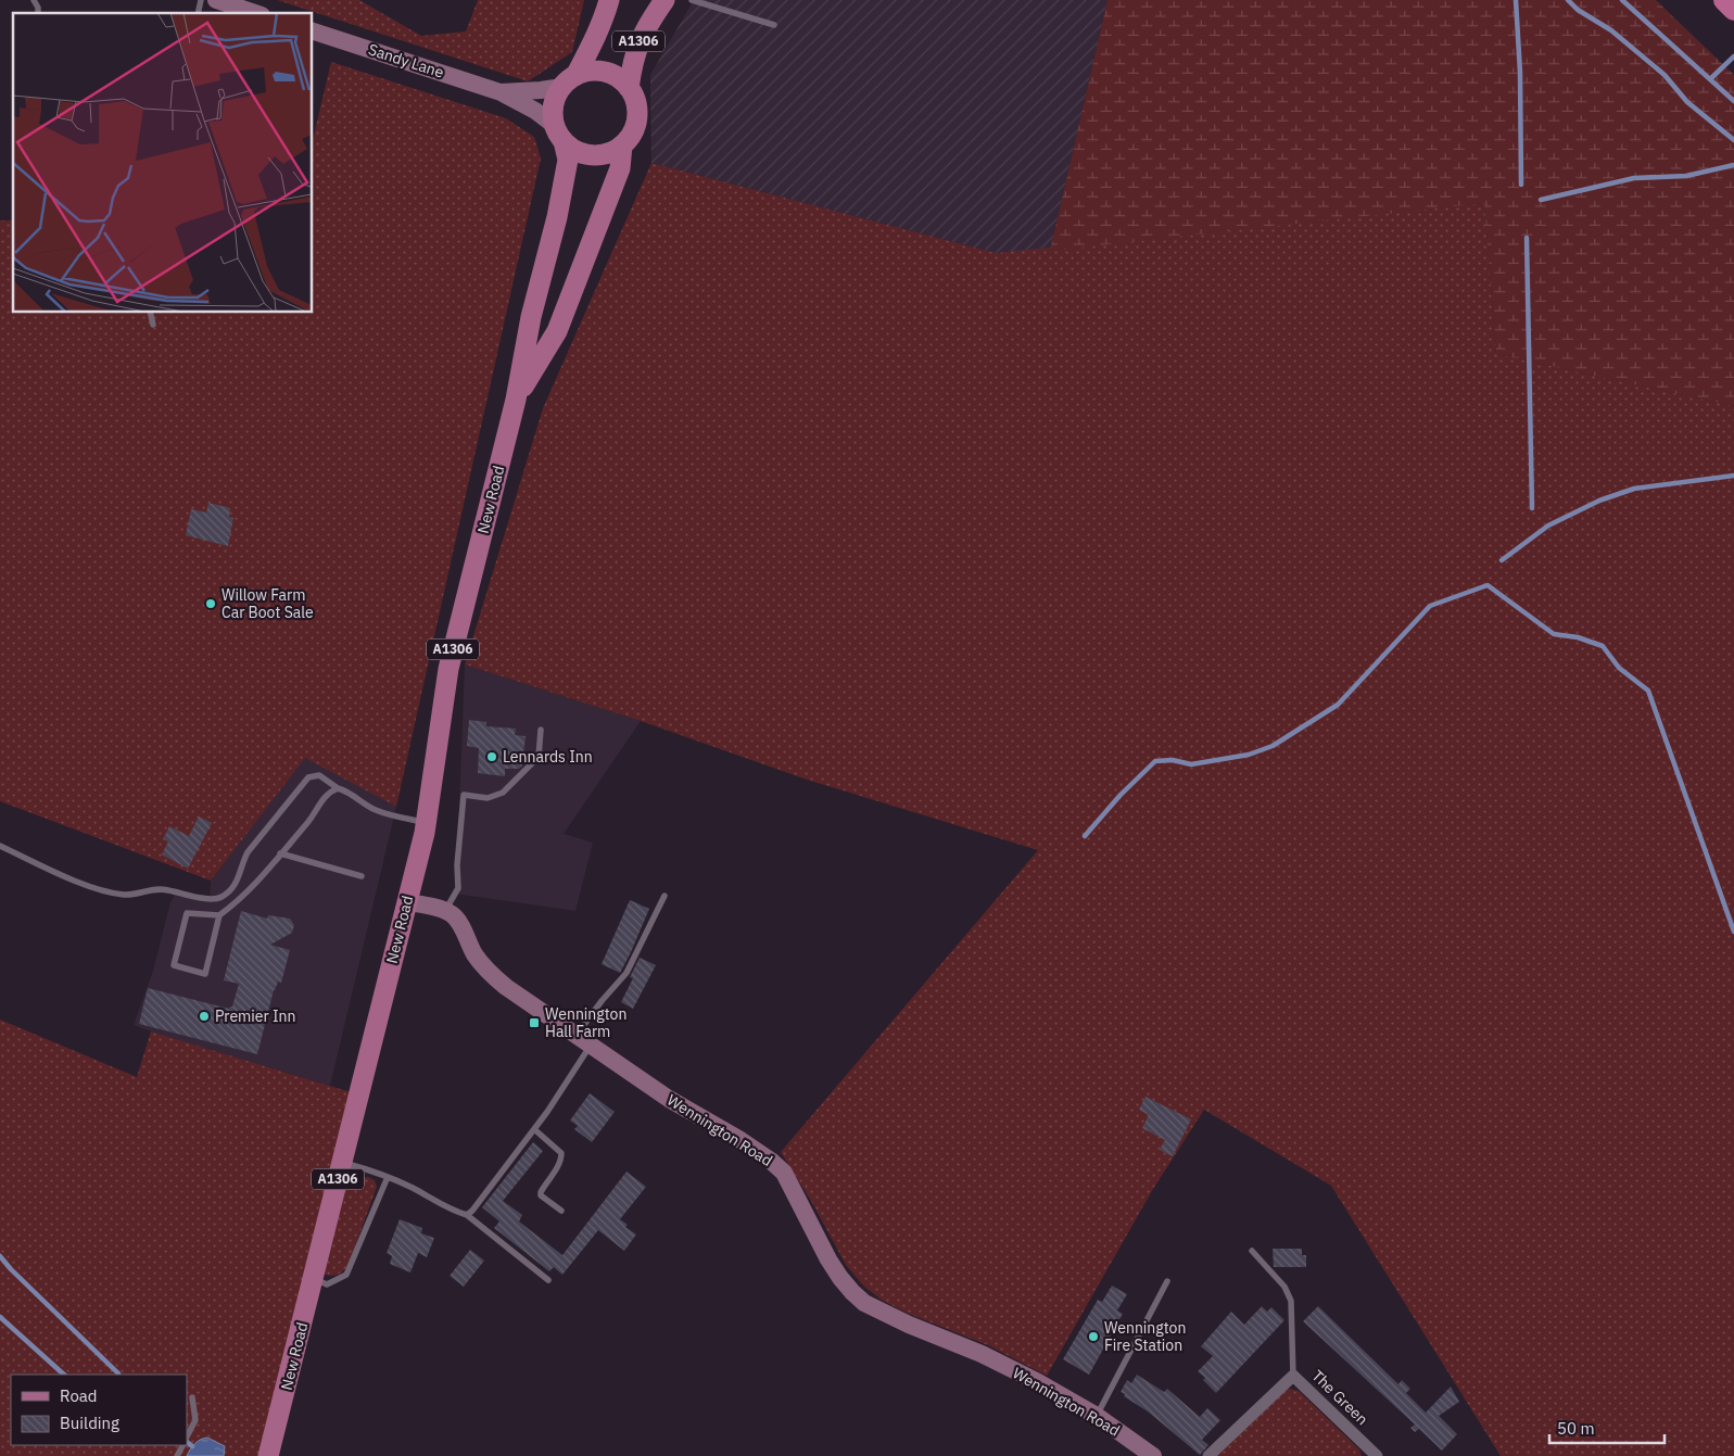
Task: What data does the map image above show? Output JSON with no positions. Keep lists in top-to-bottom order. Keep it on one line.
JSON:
{"streets":{"main road":["A1306","Sandy Lane","New Road","Wennington Road"],"street":["The Green"]},"crossings":[["A1306","Sandy Lane"],["A1306","New Road"],["Sandy Lane","New Road"]],"places":{"other":["Willow Farm Car Boot Sale","Lennards Inn","Premier Inn","Wennington Fire Station"],"transit":["Wennington Hall Farm"]},"legend":["Road","Building"],"scale_bar":"50 m"}
